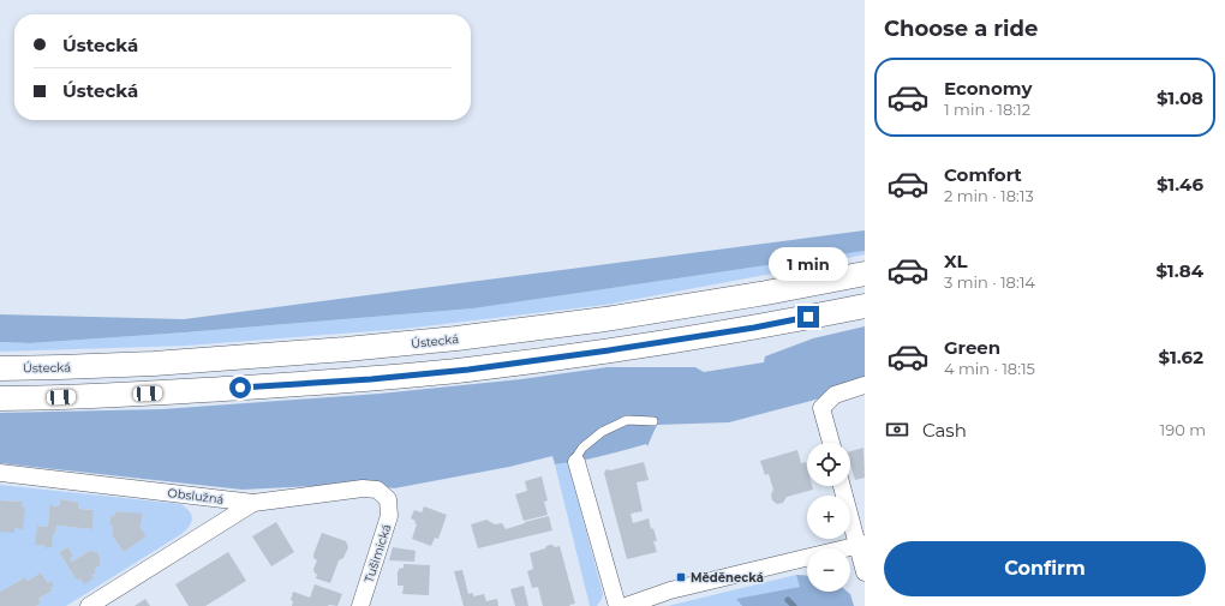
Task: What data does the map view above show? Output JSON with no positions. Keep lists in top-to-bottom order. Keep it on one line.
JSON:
{"streets":{"main road":["Ústecká"],"street":["Obslužná","Tušimická"]},"crossings":[["Obslužná","Tušimická"]],"places":{"transit":["Měděnecká"]},"page":{"heading":"Choose a ride","banner":["Ústecká","Ústecká"],"list":[{"name":"Economy","note":"1 min · 18:12","value":"$1.08"},{"name":"Comfort","note":"2 min · 18:13","value":"$1.46"},{"name":"XL","note":"3 min · 18:14","value":"$1.84"},{"name":"Green","note":"4 min · 18:15","value":"$1.62"}],"bubble":"1 min","pay":["Cash","190 m"],"map_buttons":["+","−"],"buttons":"Confirm"}}
